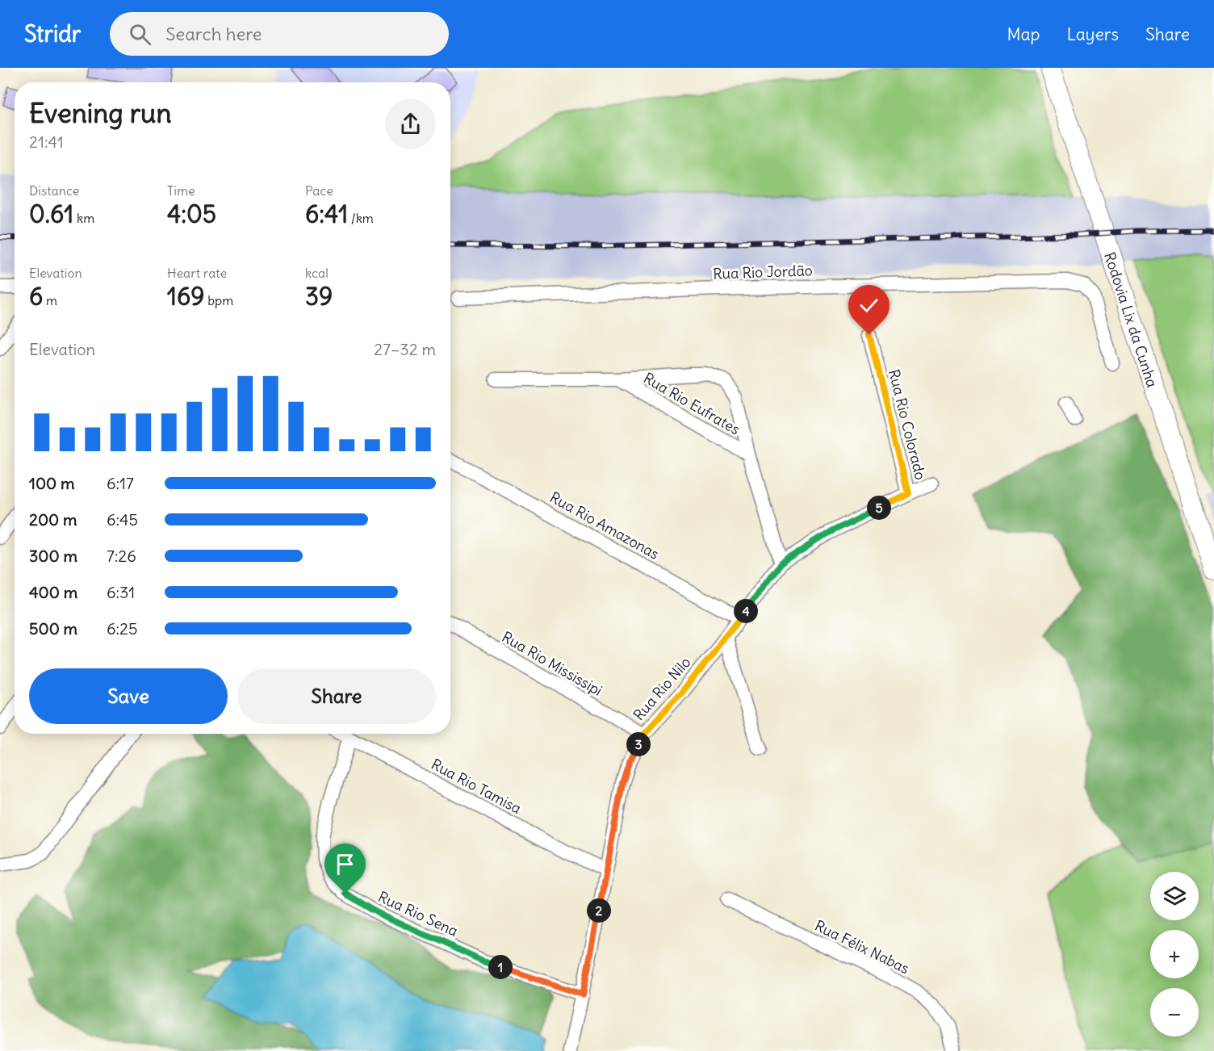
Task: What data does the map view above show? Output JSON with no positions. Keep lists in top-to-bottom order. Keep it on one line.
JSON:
{"streets":{"main road":["Rodovia Lix da Cunha"],"street":["Rua Rio Jordão","Rua Rio Eufrates","Rua Rio Colorado","Rua Rio Amazonas","Rua Rio Mississipi","Rua Rio Nilo","Rua Rio Tamisa","Rua Rio Sena","Rua Félix Nabas"]},"crossings":[["Rua Rio Eufrates","Rua Rio Nilo"],["Rua Rio Colorado","Rua Rio Nilo"],["Rua Rio Amazonas","Rua Rio Nilo"],["Rua Rio Mississipi","Rua Rio Nilo"],["Rua Rio Nilo","Rua Rio Tamisa"],["Rua Rio Nilo","Rua Rio Sena"],["Rua Rio Tamisa","Rua Rio Sena"]],"page":{"header":"Stridr","search":"Search here","nav":["Map","Layers","Share"],"heading":["Evening run","21:41"],"stats":[["Distance","0.61 km"],["Time","4:05"],["Pace","6:41 /km"],["Elevation","6 m"],["Heart rate","169 bpm"],["kcal","39"]],"chart":["Elevation","27–32 m"],"list":[{"name":"100 m","note":"6:17"},{"name":"200 m","note":"6:45"},{"name":"300 m","note":"7:26"},{"name":"400 m","note":"6:31"},{"name":"500 m","note":"6:25"}],"pins":["5","4","3","2","1"],"buttons":["Save","Share"],"map_buttons":["+","−"]}}
